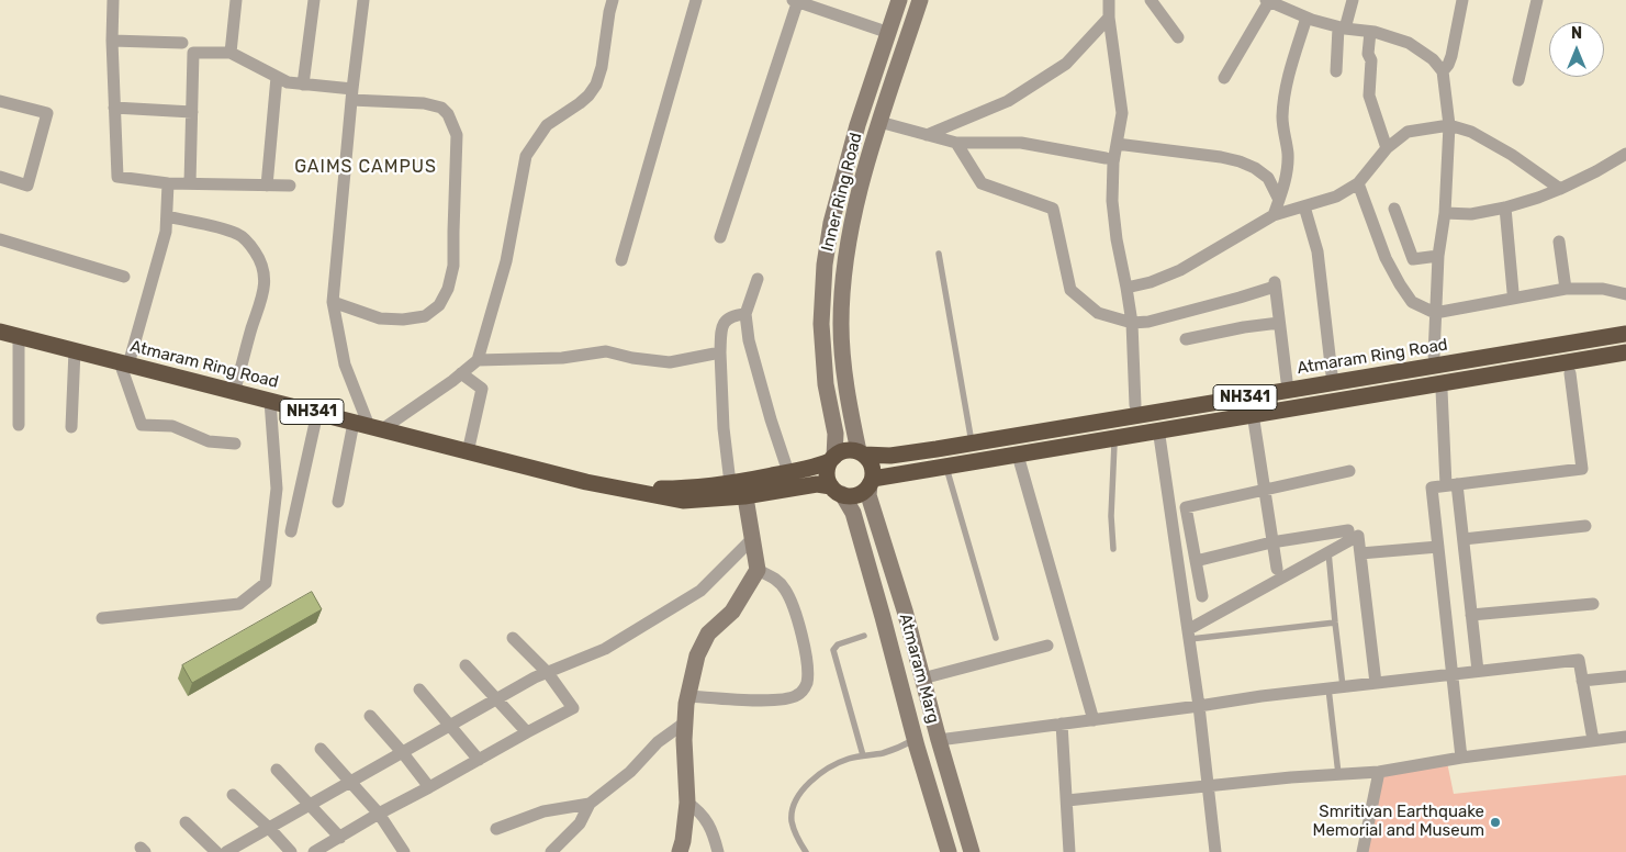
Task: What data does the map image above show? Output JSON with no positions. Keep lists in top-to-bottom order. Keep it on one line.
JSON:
{"streets":{"highway":["Atmaram Ring Road","NH341"],"main road":["Inner Ring Road","Atmaram Marg"]},"crossings":[["Inner Ring Road","Atmaram Ring Road"],["Inner Ring Road","NH341"],["Inner Ring Road","Atmaram Marg"],["Atmaram Ring Road","NH341"],["Atmaram Ring Road","Atmaram Marg"],["NH341","Atmaram Marg"]],"districts":["GAIMS CAMPUS"],"places":["Smritivan Earthquake Memorial and Museum"],"north":"top"}
